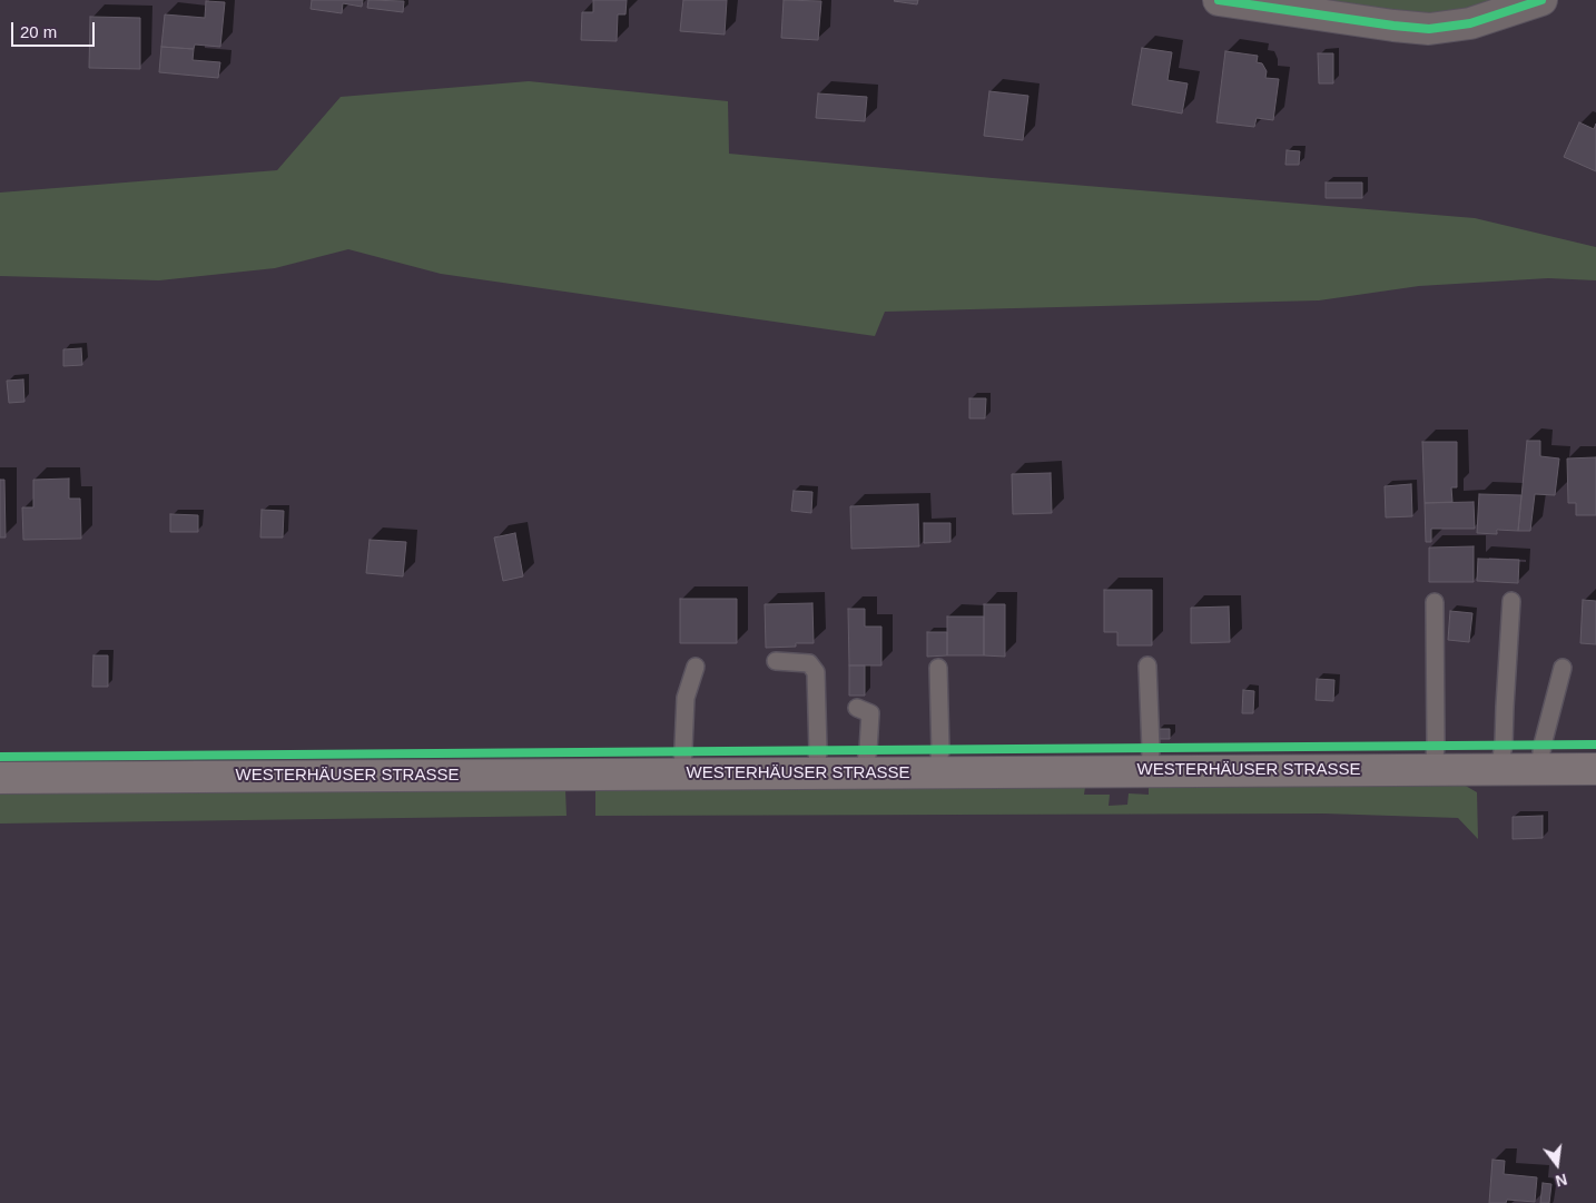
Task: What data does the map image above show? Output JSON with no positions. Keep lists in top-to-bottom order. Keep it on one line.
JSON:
{"streets":{"main road":["WESTERHÄUSER STRASSE"]},"scale_bar":"20 m","north":"bottom"}
